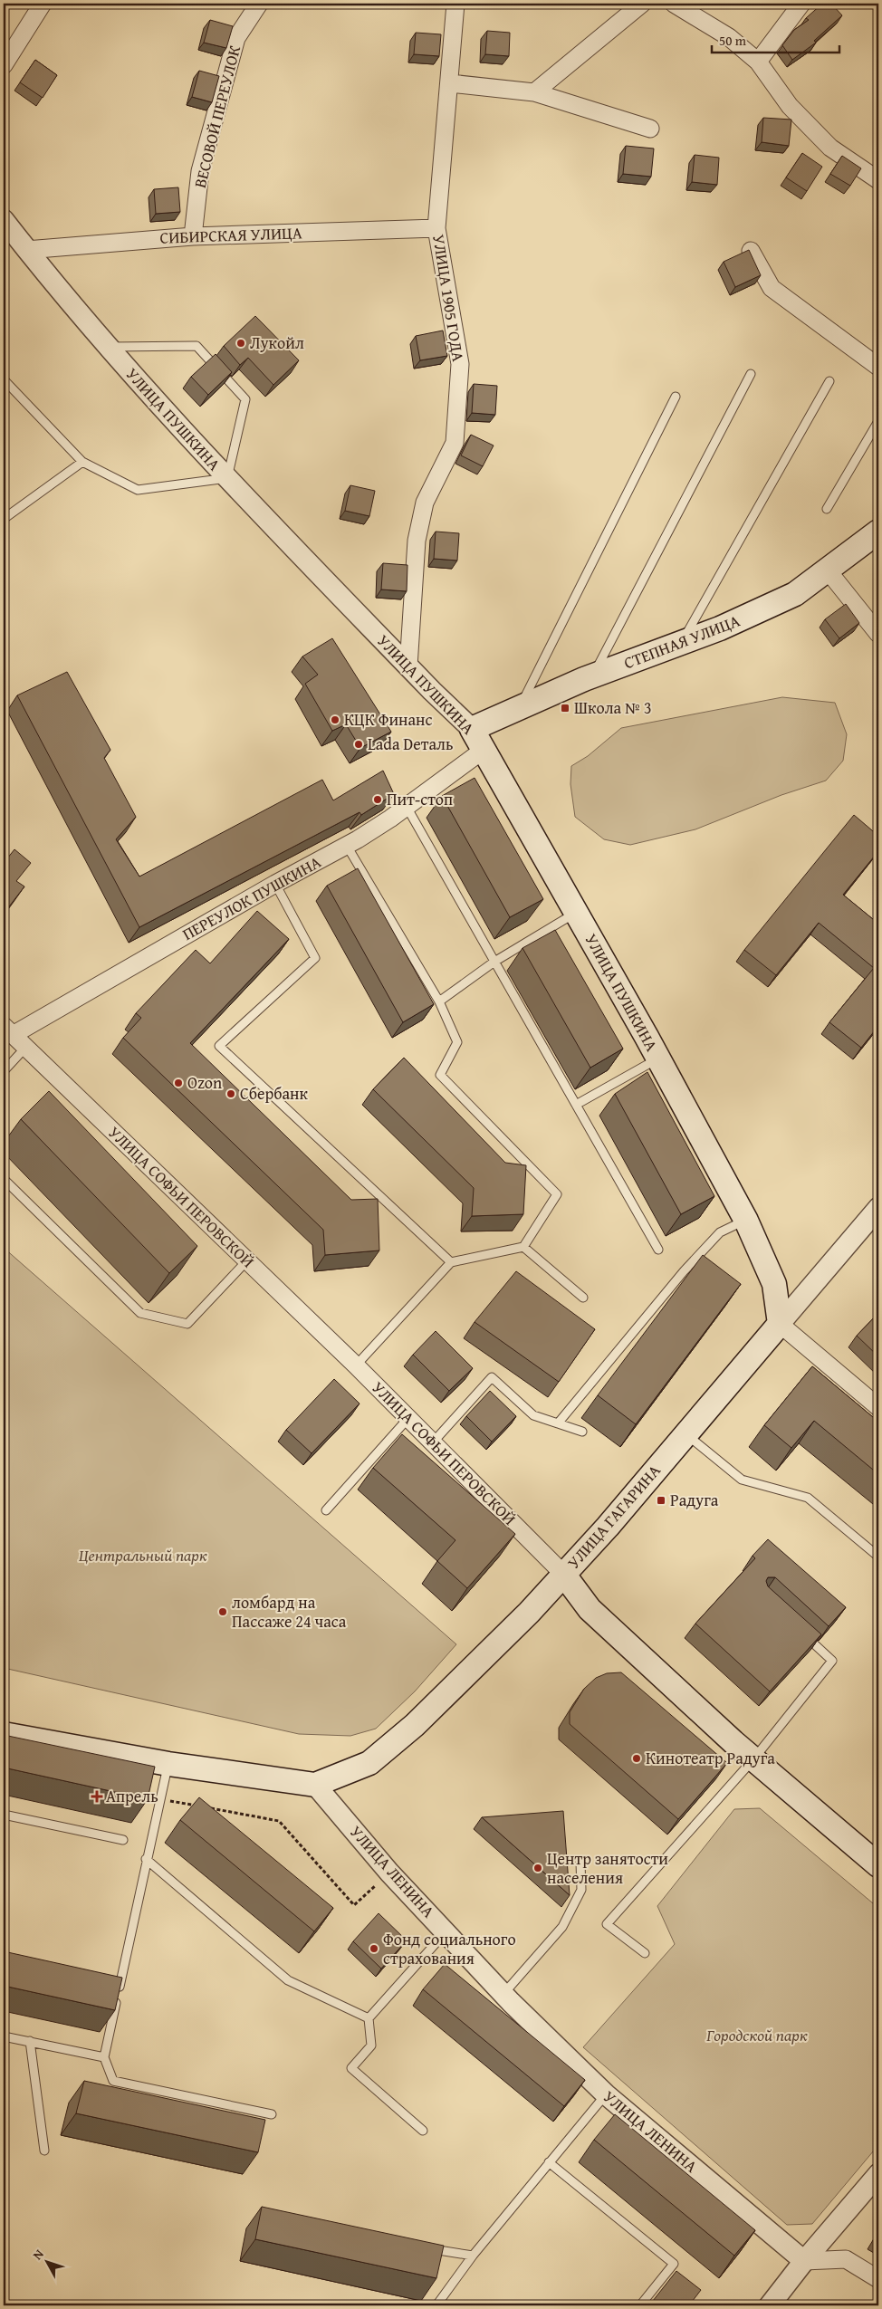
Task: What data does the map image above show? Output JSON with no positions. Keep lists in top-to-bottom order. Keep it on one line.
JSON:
{"streets":{"main road":["УЛИЦА ПУШКИНА","СТЕПНАЯ УЛИЦА","УЛИЦА СОФЬИ ПЕРОВСКОЙ","УЛИЦА ГАГАРИНА"],"street":["ВЕСОВОЙ ПЕРЕУЛОК","СИБИРСКАЯ УЛИЦА","УЛИЦА 1905 ГОДА","ПЕРЕУЛОК ПУШКИНА","УЛИЦА ЛЕНИНА"]},"crossings":[["ВЕСОВОЙ ПЕРЕУЛОК","СИБИРСКАЯ УЛИЦА"],["СИБИРСКАЯ УЛИЦА","УЛИЦА 1905 ГОДА"],["СИБИРСКАЯ УЛИЦА","УЛИЦА ПУШКИНА"],["УЛИЦА 1905 ГОДА","УЛИЦА ПУШКИНА"],["УЛИЦА ПУШКИНА","СТЕПНАЯ УЛИЦА"],["УЛИЦА ПУШКИНА","ПЕРЕУЛОК ПУШКИНА"],["УЛИЦА ПУШКИНА","УЛИЦА ГАГАРИНА"],["ПЕРЕУЛОК ПУШКИНА","УЛИЦА СОФЬИ ПЕРОВСКОЙ"],["УЛИЦА СОФЬИ ПЕРОВСКОЙ","УЛИЦА ГАГАРИНА"],["УЛИЦА ГАГАРИНА","УЛИЦА ЛЕНИНА"]],"parks":["Центральный парк","Городской парк"],"places":{"other":["Лукойл","КЦК Финанс","Lada Dеталь","Пит-стоп","Ozon","Сбербанк","ломбард на Пассаже 24 часа","Кинотеатр Радуга","Центр занятости населения","Фонд социального страхования"],"transit":["Школа № 3","Радуга"],"health":["Апрель"]},"scale_bar":"50 m","north":"top left"}
